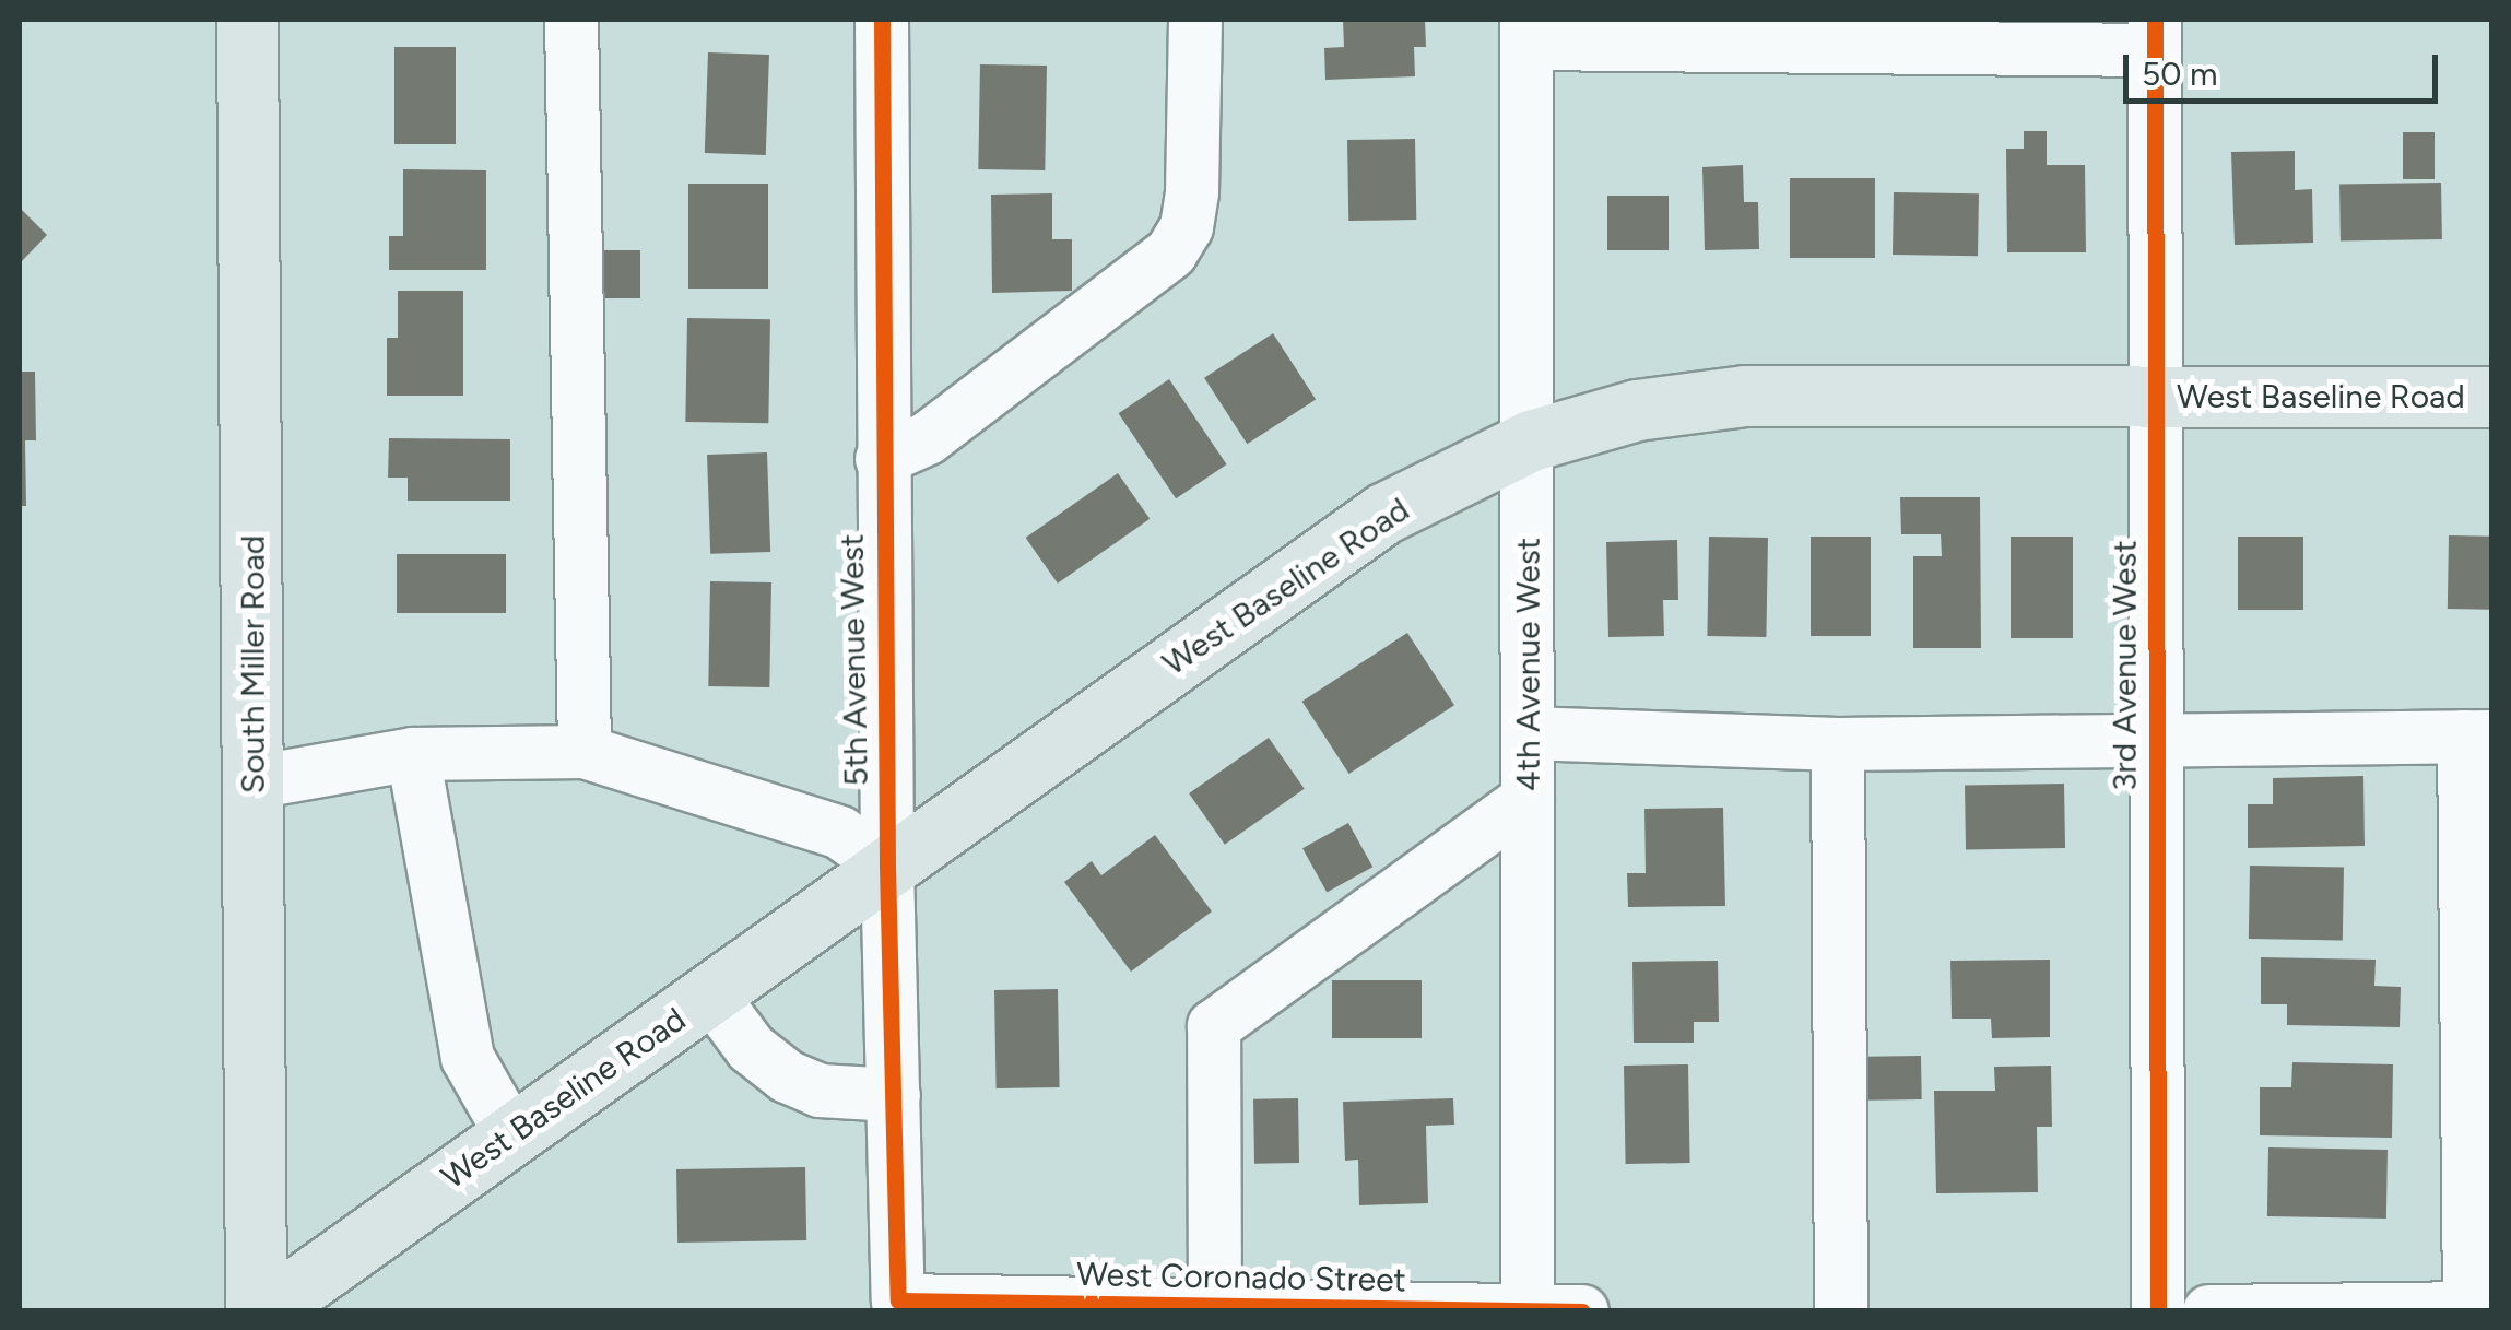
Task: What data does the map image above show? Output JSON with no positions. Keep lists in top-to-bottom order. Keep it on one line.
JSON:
{"streets":{"main road":["West Baseline Road","South Miller Road"],"street":["5th Avenue West","4th Avenue West","3rd Avenue West","West Coronado Street"]},"crossings":[["West Baseline Road","5th Avenue West"],["West Baseline Road","4th Avenue West"],["West Baseline Road","3rd Avenue West"],["5th Avenue West","West Coronado Street"],["4th Avenue West","West Coronado Street"]],"scale_bar":"50 m"}
